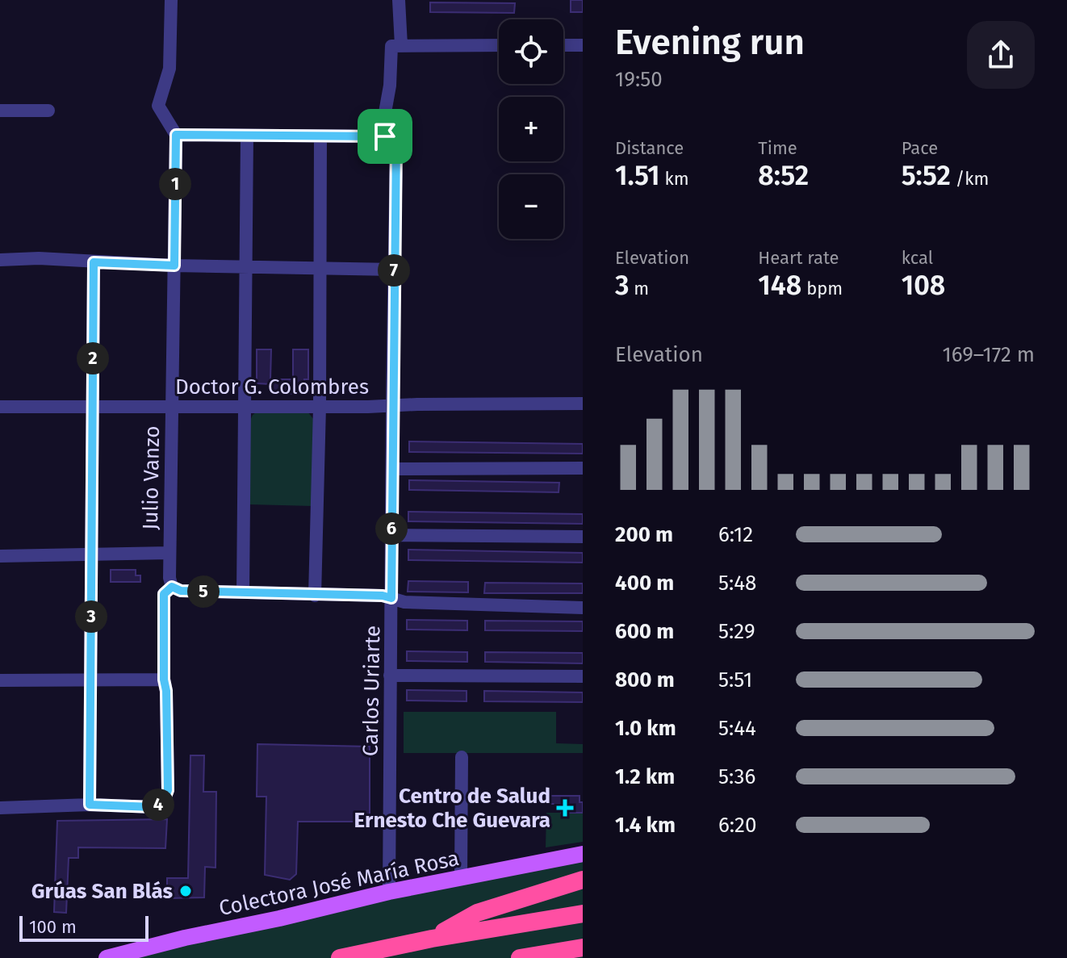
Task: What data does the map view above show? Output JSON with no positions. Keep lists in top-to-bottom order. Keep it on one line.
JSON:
{"streets":{"main road":["Colectora José María Rosa"],"street":["Doctor G. Colombres","Julio Vanzo","Carlos Uriarte"]},"crossings":[["Doctor G. Colombres","Julio Vanzo"],["Doctor G. Colombres","Carlos Uriarte"],["Carlos Uriarte","Colectora José María Rosa"]],"places":{"health":["Centro de Salud Ernesto Che Guevara"],"other":["Grúas San Blás"]},"scale_bar":"100 m","page":{"heading":["Evening run","19:50"],"map_buttons":["+","−"],"stats":[["Distance","1.51 km"],["Time","8:52"],["Pace","5:52 /km"],["Elevation","3 m"],["Heart rate","148 bpm"],["kcal","108"]],"pins":["1","7","2","6","5","3","4"],"chart":["Elevation","169–172 m"],"list":[{"name":"200 m","note":"6:12"},{"name":"400 m","note":"5:48"},{"name":"600 m","note":"5:29"},{"name":"800 m","note":"5:51"},{"name":"1.0 km","note":"5:44"},{"name":"1.2 km","note":"5:36"},{"name":"1.4 km","note":"6:20"}],"scale":"100 m"}}
